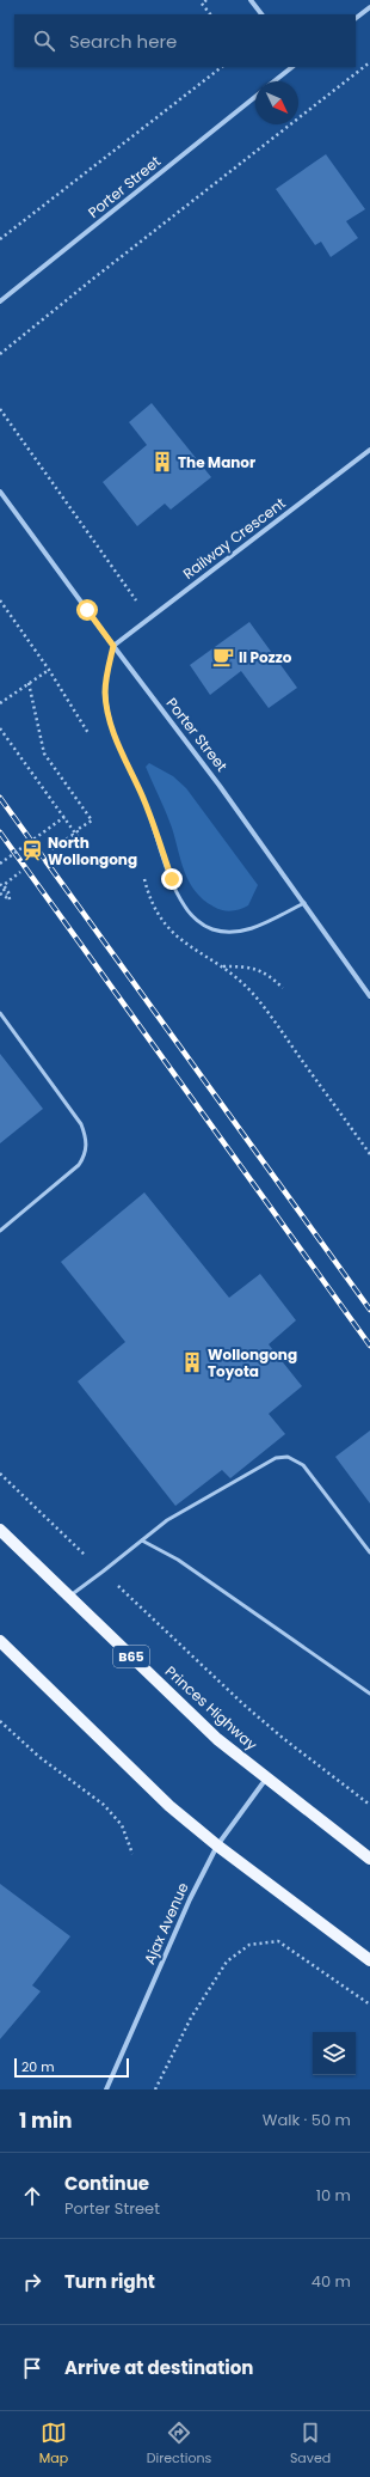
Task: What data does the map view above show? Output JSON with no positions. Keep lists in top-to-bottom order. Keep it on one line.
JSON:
{"streets":{"main road":["B65","Princes Highway"],"street":["Porter Street","Railway Crescent","Ajax Avenue"]},"crossings":[["Porter Street","Railway Crescent"],["Princes Highway","Ajax Avenue"]],"places":{"building":["The Manor","Wollongong Toyota"],"cafe":["Il Pozzo"],"station":["North Wollongong"]},"scale_bar":"20 m","north":"bottom right","page":{"search":"Search here","scale":"20 m","heading":["1 min","Walk · 50 m"],"list":[["Continue","Porter Street","10 m"],["Turn right","40 m"],"Arrive at destination"],"nav":["Map","Directions","Saved"]}}
